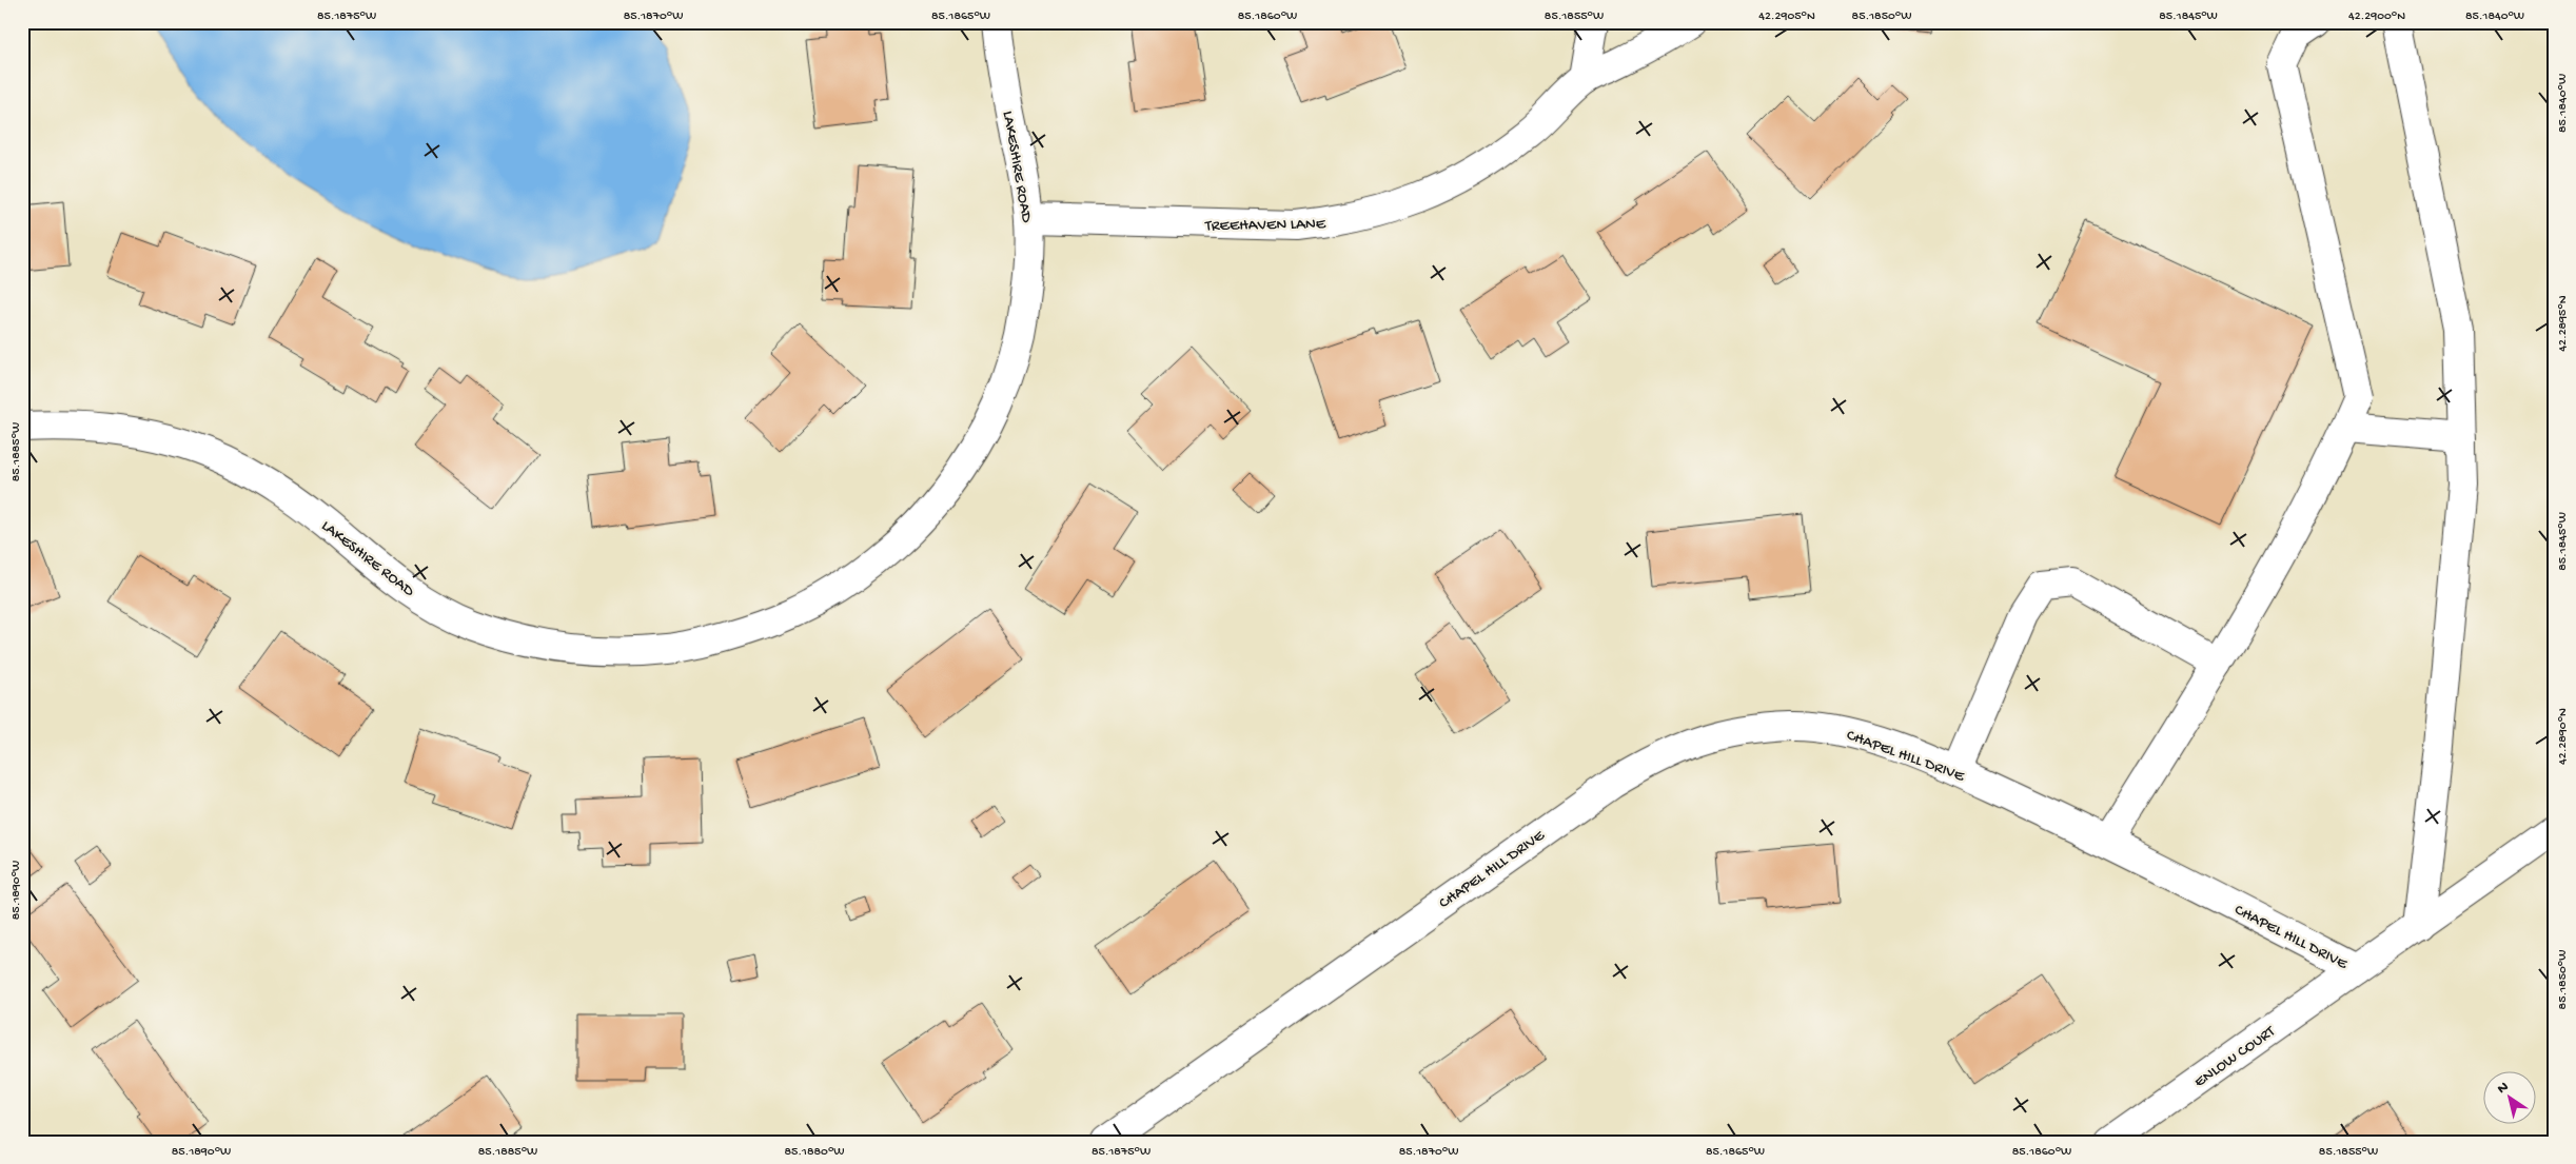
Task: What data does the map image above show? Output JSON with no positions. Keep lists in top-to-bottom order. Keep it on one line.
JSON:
{"streets":{"street":["LAKESHIRE ROAD","TREEHAVEN LANE","CHAPEL HILL DRIVE","ENLOW COURT"]},"crossings":[["LAKESHIRE ROAD","TREEHAVEN LANE"],["CHAPEL HILL DRIVE","ENLOW COURT"]],"north":"top left","coordinates":["85.1875°W","85.1870°W","85.1865°W","85.1860°W","85.1855°W","42.2905°N","85.1850°W","85.1845°W","42.2900°N","85.1840°W","42.2895°N","85.1885°W","42.2890°N","85.1890°W","85.1880°W"]}
